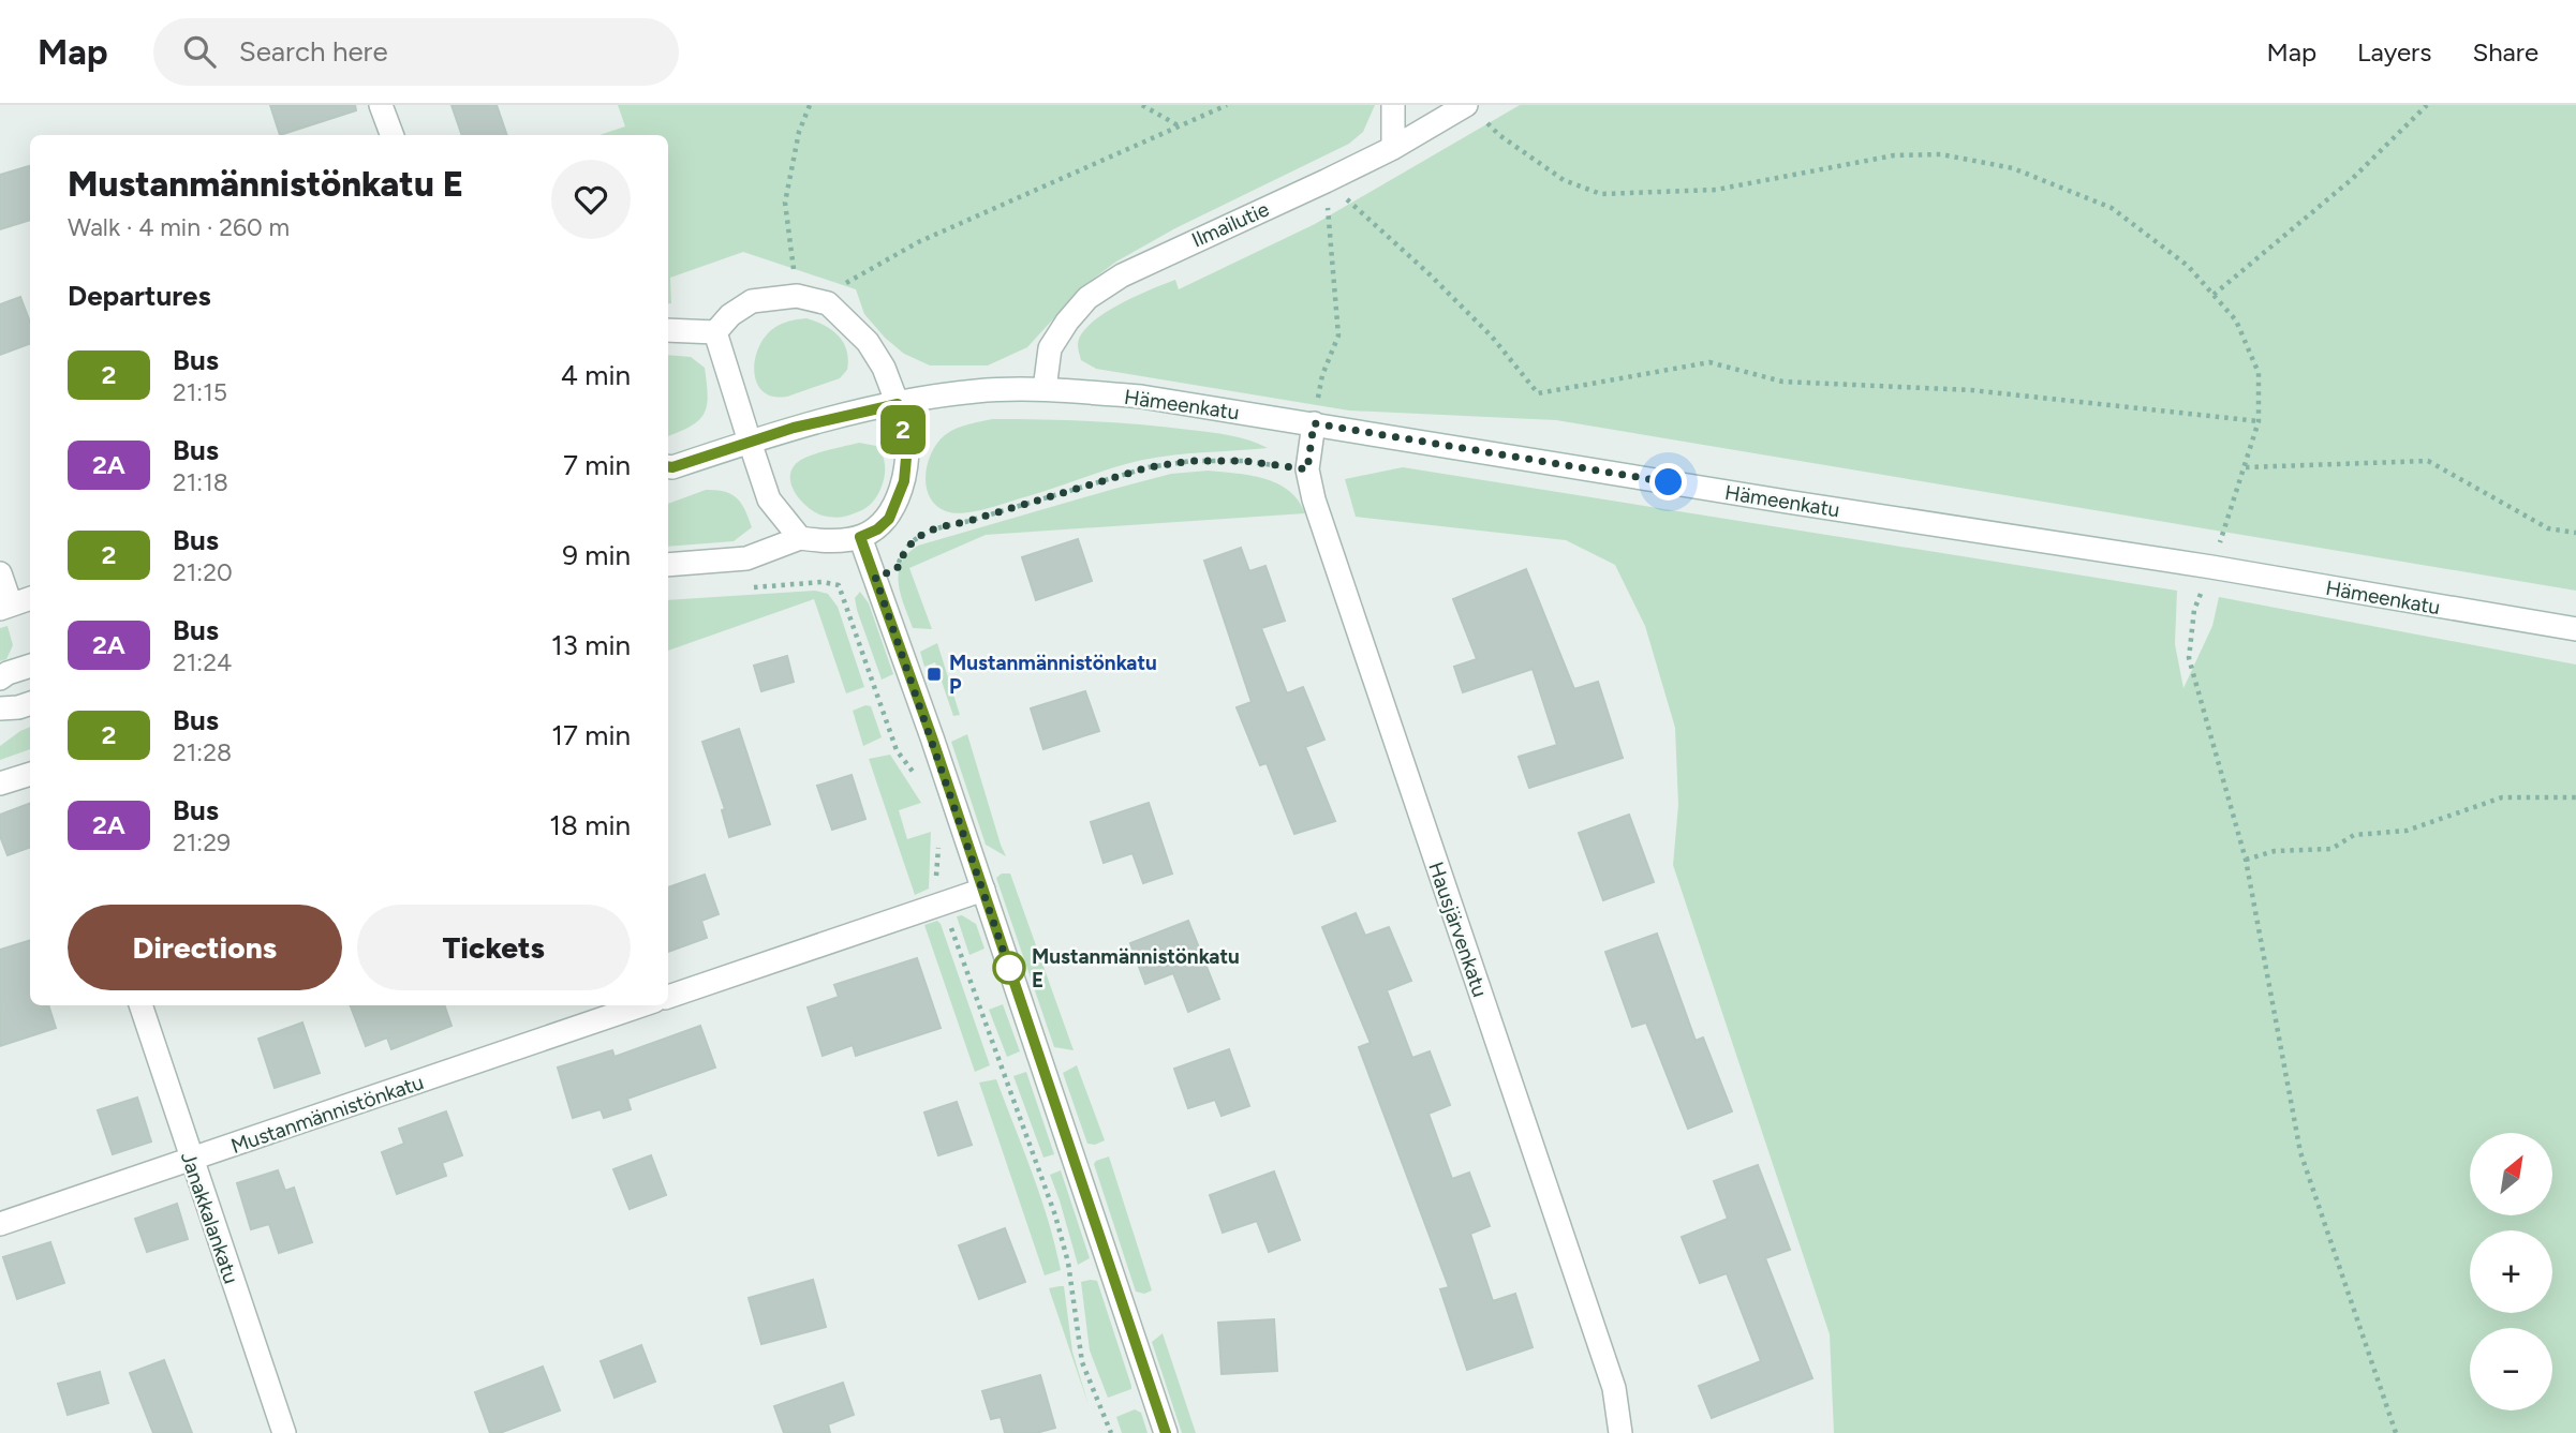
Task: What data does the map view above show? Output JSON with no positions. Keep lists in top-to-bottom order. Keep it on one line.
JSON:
{"streets":{"street":["Ilmailutie","Hämeenkatu","Hausjärvenkatu","Mustanmännistönkatu","Janakkalankatu"]},"crossings":[["Ilmailutie","Hämeenkatu"],["Hämeenkatu","Hausjärvenkatu"],["Mustanmännistönkatu","Janakkalankatu"]],"places":{"transit":["Mustanmännistönkatu P"],"other":["Mustanmännistönkatu E"]},"lines":["bus line 2"],"north":"top right","page":{"header":"Map","search":"Search here","nav":["Map","Layers","Share"],"on_map":"2","heading":[["Mustanmännistönkatu E","Walk · 4 min · 260 m"],"Departures"],"list":[{"mark":"2","name":"Bus","note":"21:15","value":"4 min"},{"mark":"2A","name":"Bus","note":"21:18","value":"7 min"},{"mark":"2","name":"Bus","note":"21:20","value":"9 min"},{"mark":"2A","name":"Bus","note":"21:24","value":"13 min"},{"mark":"2","name":"Bus","note":"21:28","value":"17 min"},{"mark":"2A","name":"Bus","note":"21:29","value":"18 min"}],"buttons":["Directions","Tickets"],"map_buttons":["+","−"]}}
